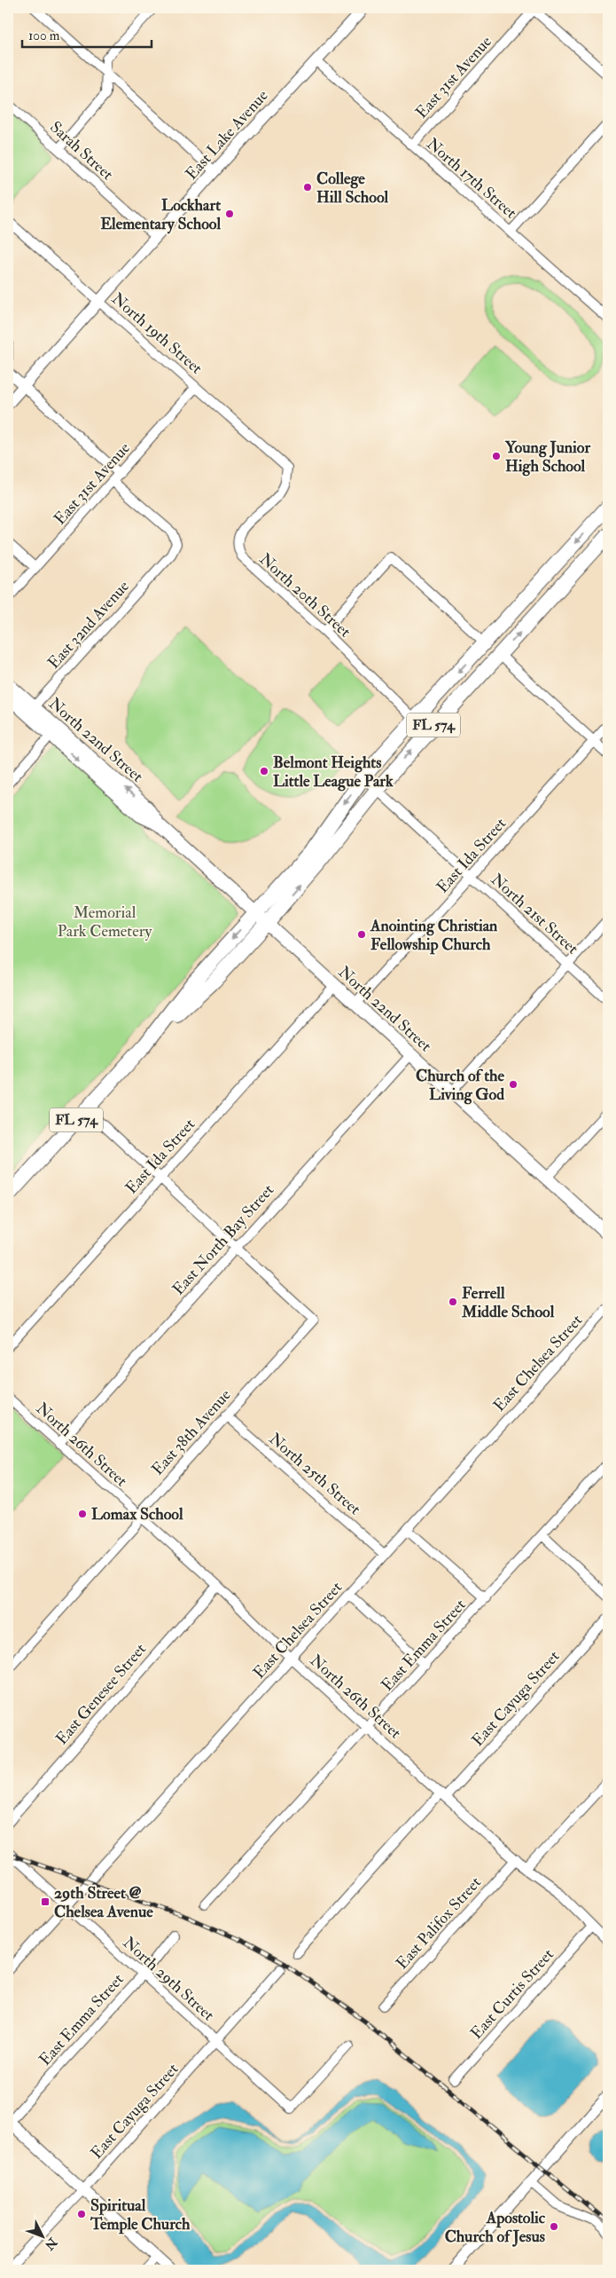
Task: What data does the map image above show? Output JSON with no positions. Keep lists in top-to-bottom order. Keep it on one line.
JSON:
{"streets":{"main road":["FL 574","North 22nd Street"],"street":["East 31st Avenue","East Lake Avenue","Sarah Street","North 17th Street","North 19th Street","North 20th Street","East 32nd Avenue","East Ida Street","North 21st Street","East North Bay Street","East Chelsea Street","East 38th Avenue","North 26th Street","North 25th Street","East Emma Street","East Genesee Street","East Cayuga Street","East Palifox Street","North 29th Street","East Curtis Street"]},"crossings":[["East 31st Avenue","North 17th Street"],["East 31st Avenue","North 19th Street"],["East 31st Avenue","East 32nd Avenue"],["East Lake Avenue","Sarah Street"],["East Lake Avenue","North 17th Street"],["East Lake Avenue","North 19th Street"],["North 19th Street","North 20th Street"],["North 20th Street","FL 574"],["East 32nd Avenue","North 22nd Street"],["FL 574","North 22nd Street"],["FL 574","North 21st Street"],["North 22nd Street","East Ida Street"],["North 22nd Street","East North Bay Street"],["East Ida Street","North 21st Street"],["East North Bay Street","East 38th Avenue"],["East North Bay Street","North 26th Street"],["East Chelsea Street","North 26th Street"],["East Chelsea Street","North 25th Street"],["East Chelsea Street","North 29th Street"],["East 38th Avenue","North 26th Street"],["East 38th Avenue","North 25th Street"],["North 26th Street","East Emma Street"],["North 26th Street","East Genesee Street"],["North 26th Street","East Cayuga Street"],["North 26th Street","East Palifox Street"],["North 26th Street","East Curtis Street"],["East Emma Street","North 29th Street"],["East Cayuga Street","North 29th Street"]],"parks":["Memorial Park Cemetery"],"places":{"other":["College Hill School","Lockhart Elementary School","Young Junior High School","Belmont Heights Little League Park","Anointing Christian Fellowship Church","Church of the Living God","Ferrell Middle School","Lomax School","Spiritual Temple Church","Apostolic Church of Jesus"],"transit":["29th Street @ Chelsea Avenue"]},"scale_bar":"100 m","north":"bottom right"}
